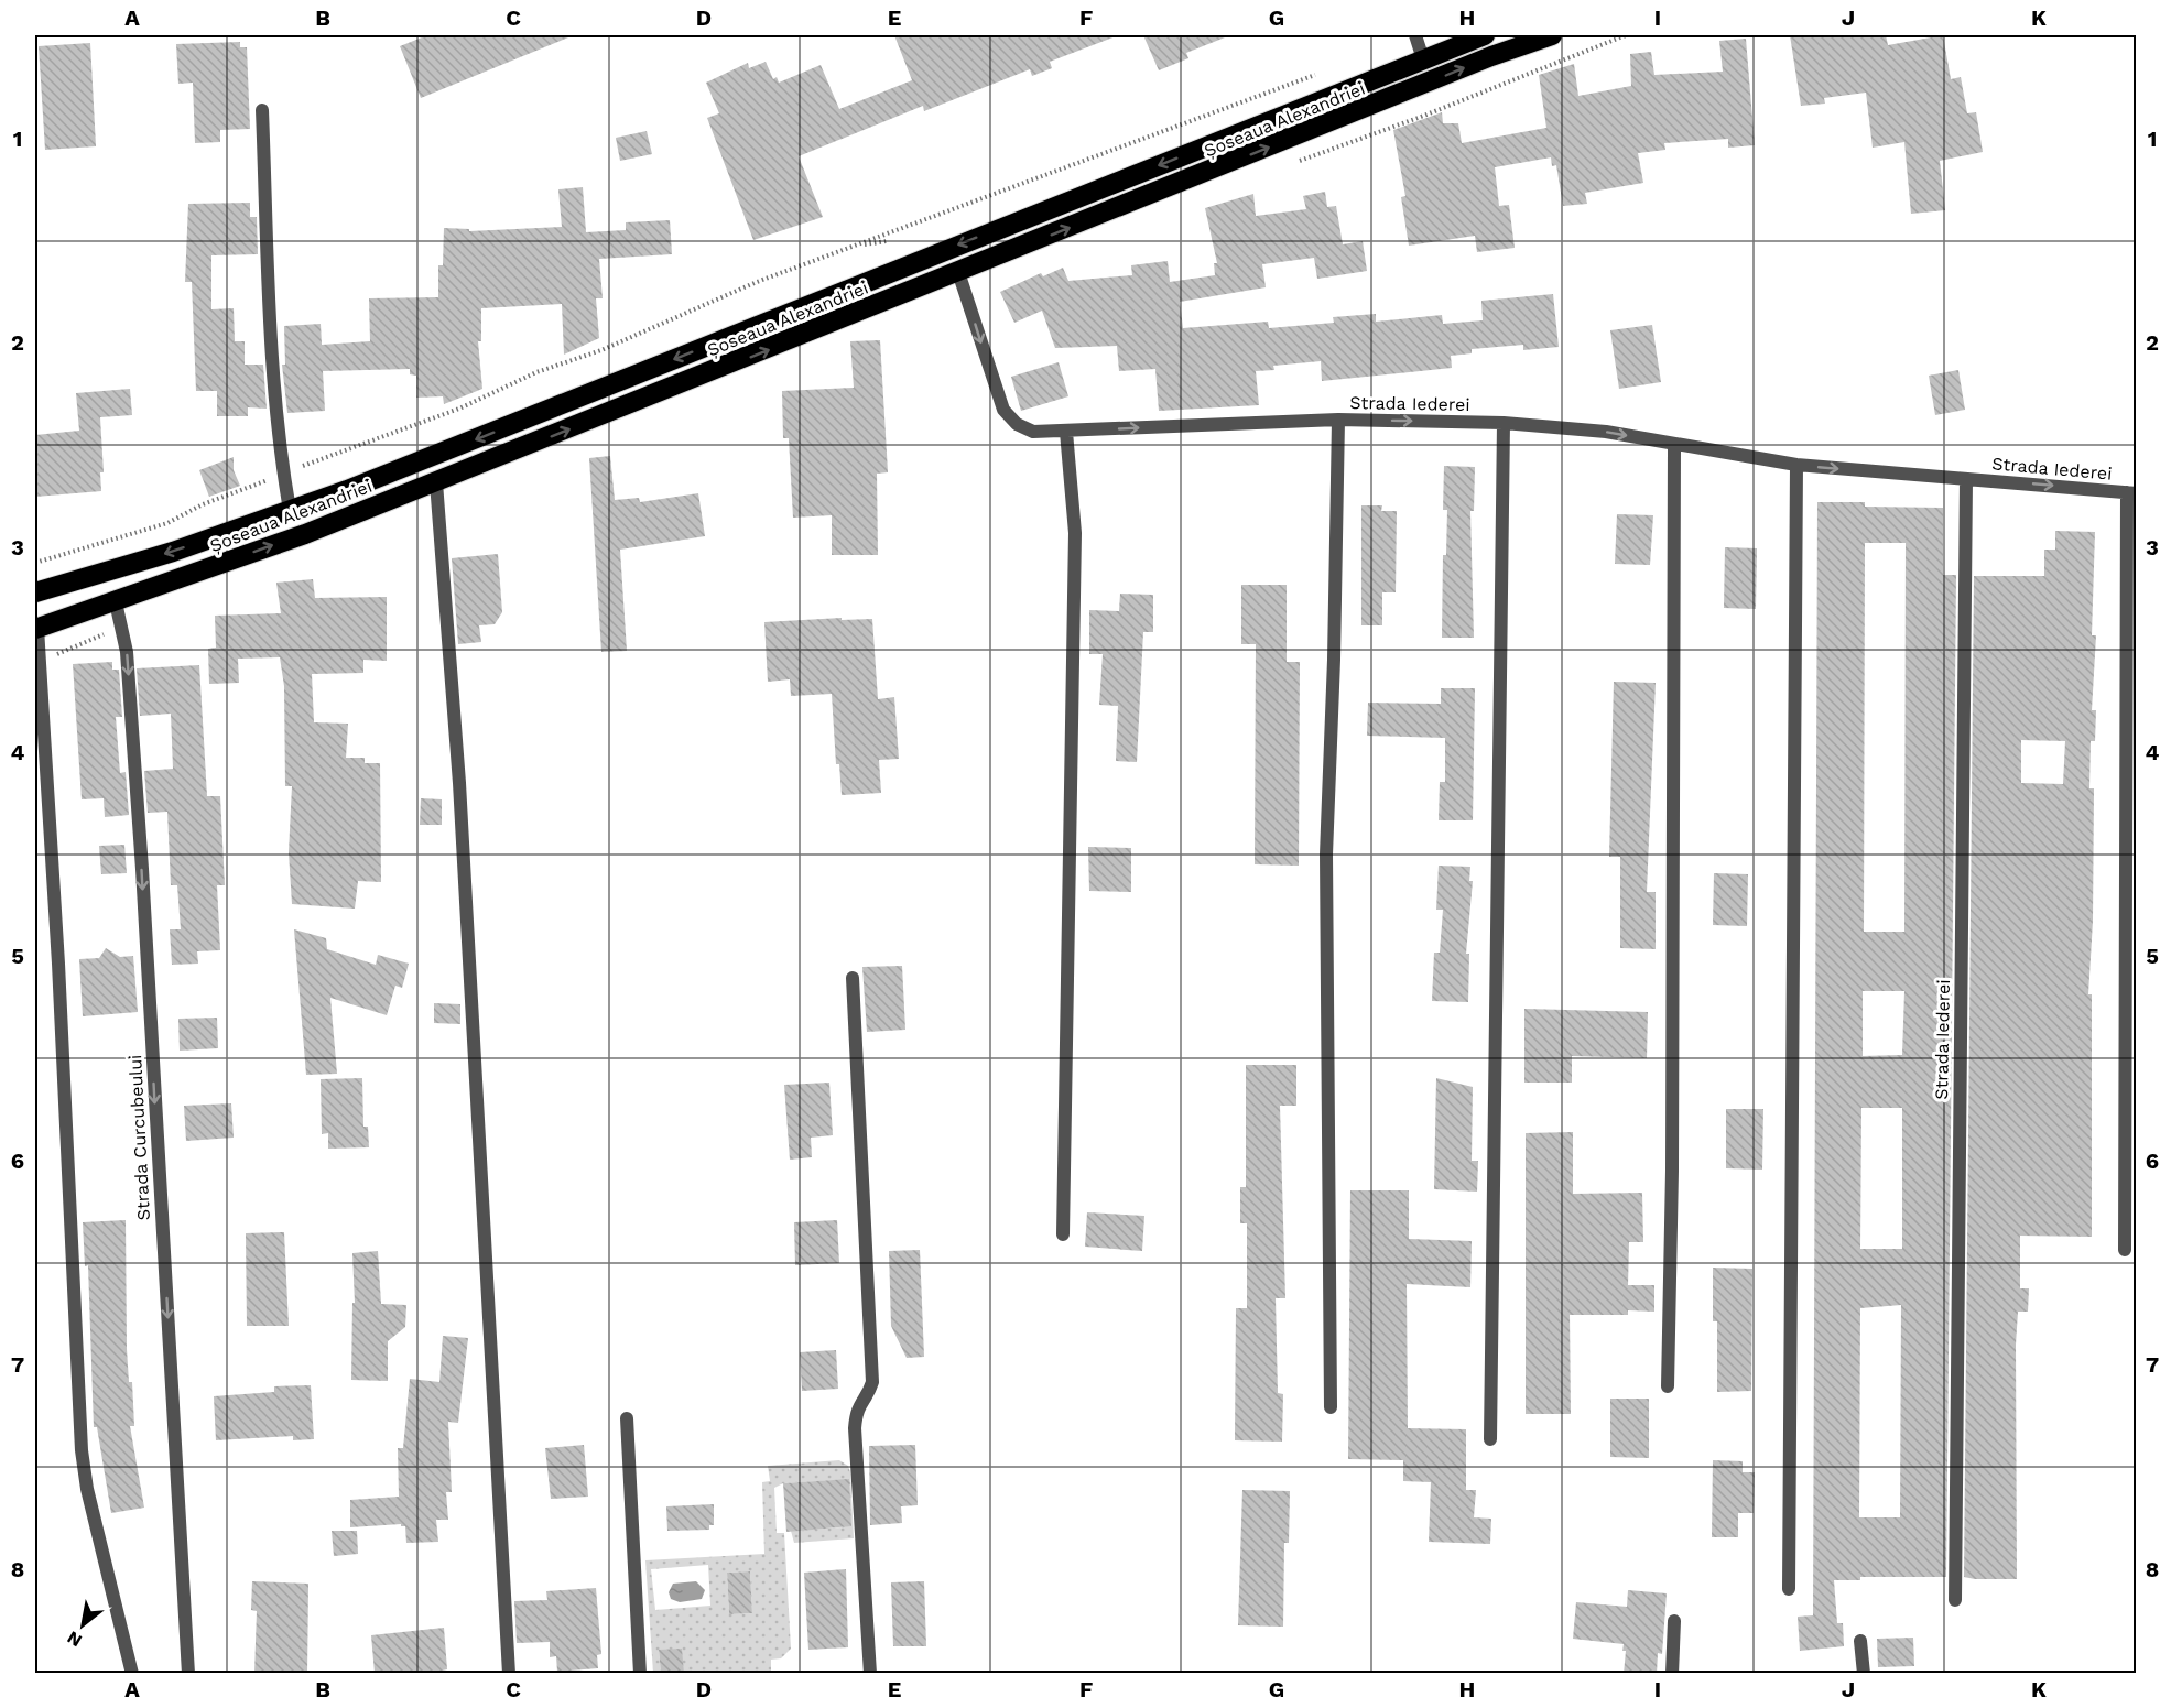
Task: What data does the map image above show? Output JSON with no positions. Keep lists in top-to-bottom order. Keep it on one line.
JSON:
{"streets":{"highway":["Șoseaua Alexandriei"],"street":["Strada Iederei","Strada Curcubeului"]},"crossings":[["Șoseaua Alexandriei","Strada Iederei"],["Șoseaua Alexandriei","Strada Curcubeului"]],"one_way":["Strada Iederei"],"north":"bottom left","grid":{"columns":["A","B","C","D","E","F","G","H","I","J","K"],"rows":["1","2","3","4","5","6","7","8"]}}
